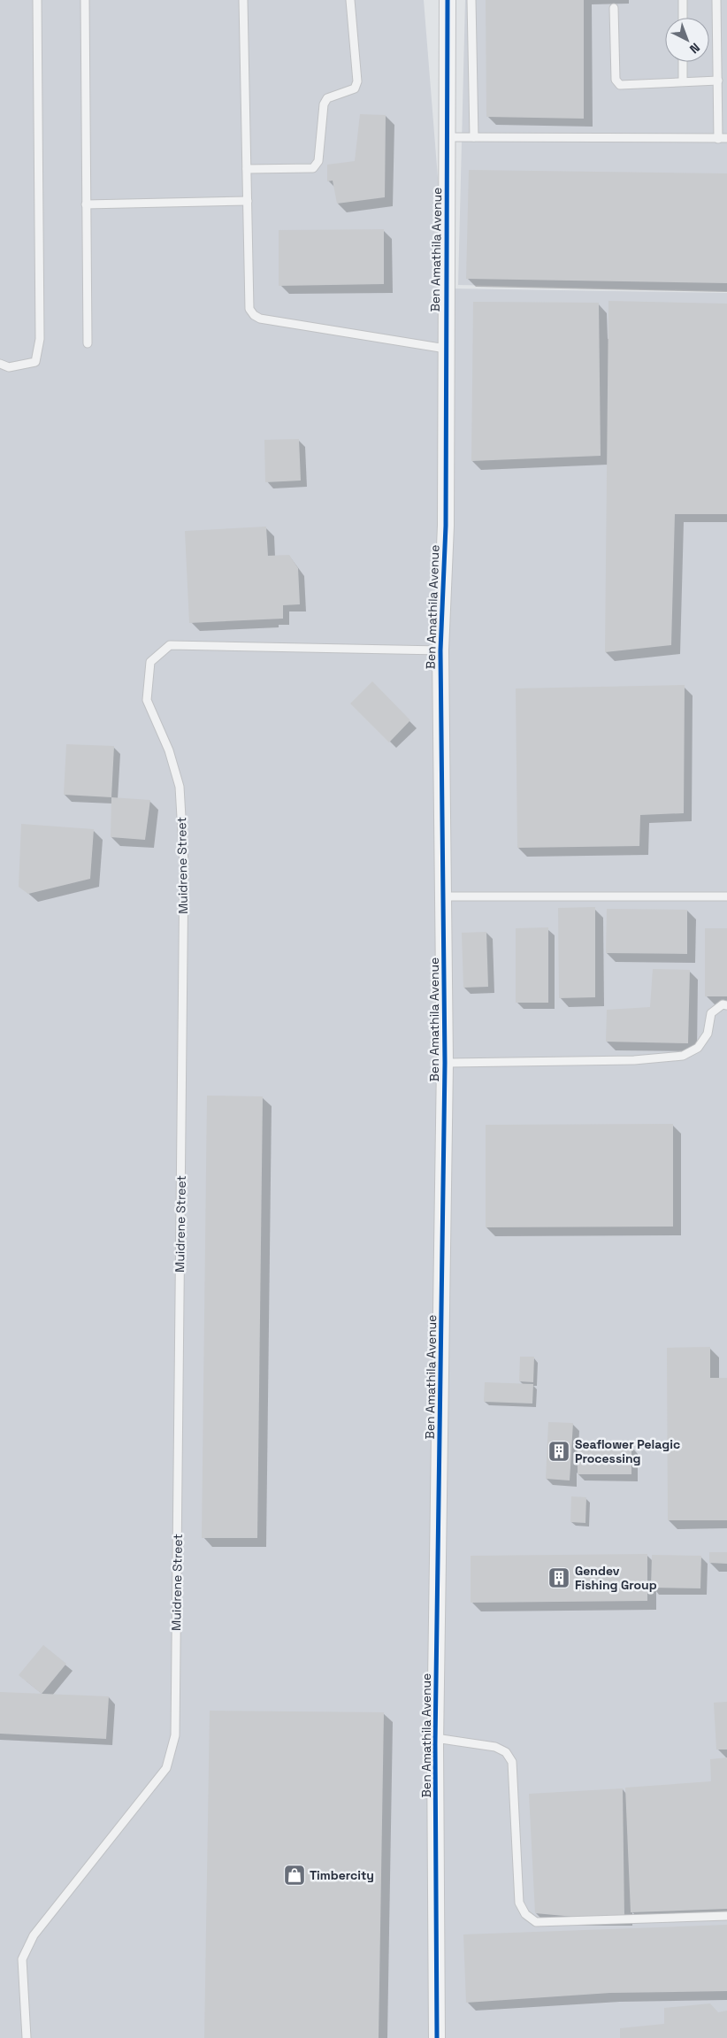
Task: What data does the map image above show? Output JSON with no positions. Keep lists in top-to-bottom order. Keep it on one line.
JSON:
{"streets":{"street":["Ben Amathila Avenue"],"lane":["Muidrene Street"]},"crossings":[["Ben Amathila Avenue","Muidrene Street"]],"places":{"building":["Seaflower Pelagic Processing","Gendev Fishing Group"],"shop":["Timbercity"]},"north":"bottom right"}
